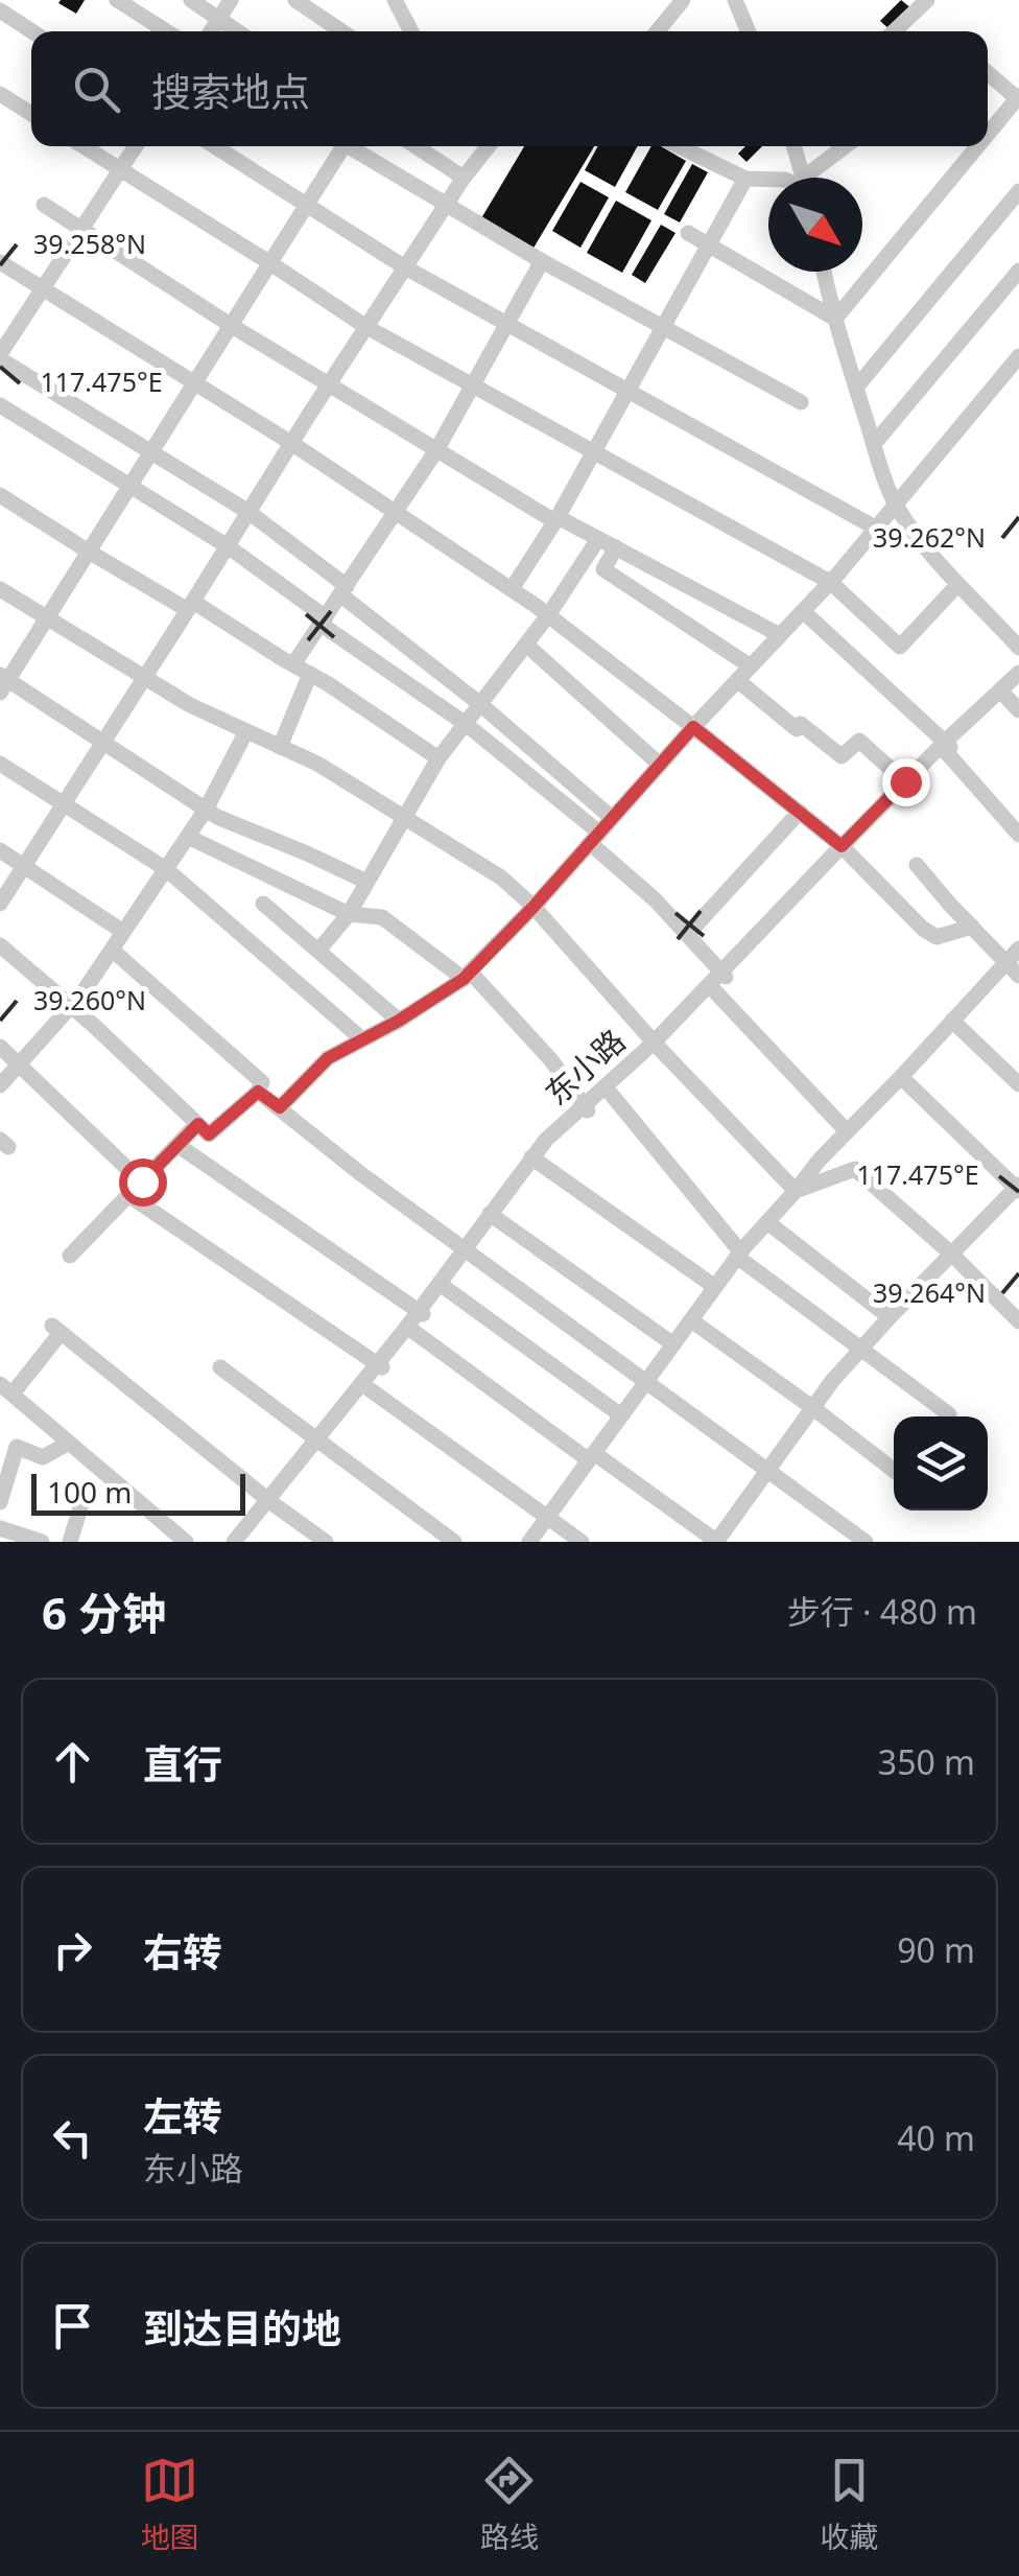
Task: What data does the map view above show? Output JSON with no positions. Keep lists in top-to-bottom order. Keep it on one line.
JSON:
{"streets":{"street":["东小路"]},"scale_bar":"100 m","north":"bottom right","page":{"search":"搜索地点","scale":"100 m","heading":["6 分钟","步行 · 480 m"],"list":[["直行","350 m"],["右转","90 m"],["左转","东小路","40 m"],"到达目的地"],"nav":["地图","路线","收藏"]},"coordinates":["39.258°N","117.475°E","39.262°N","39.260°N","39.264°N"]}
